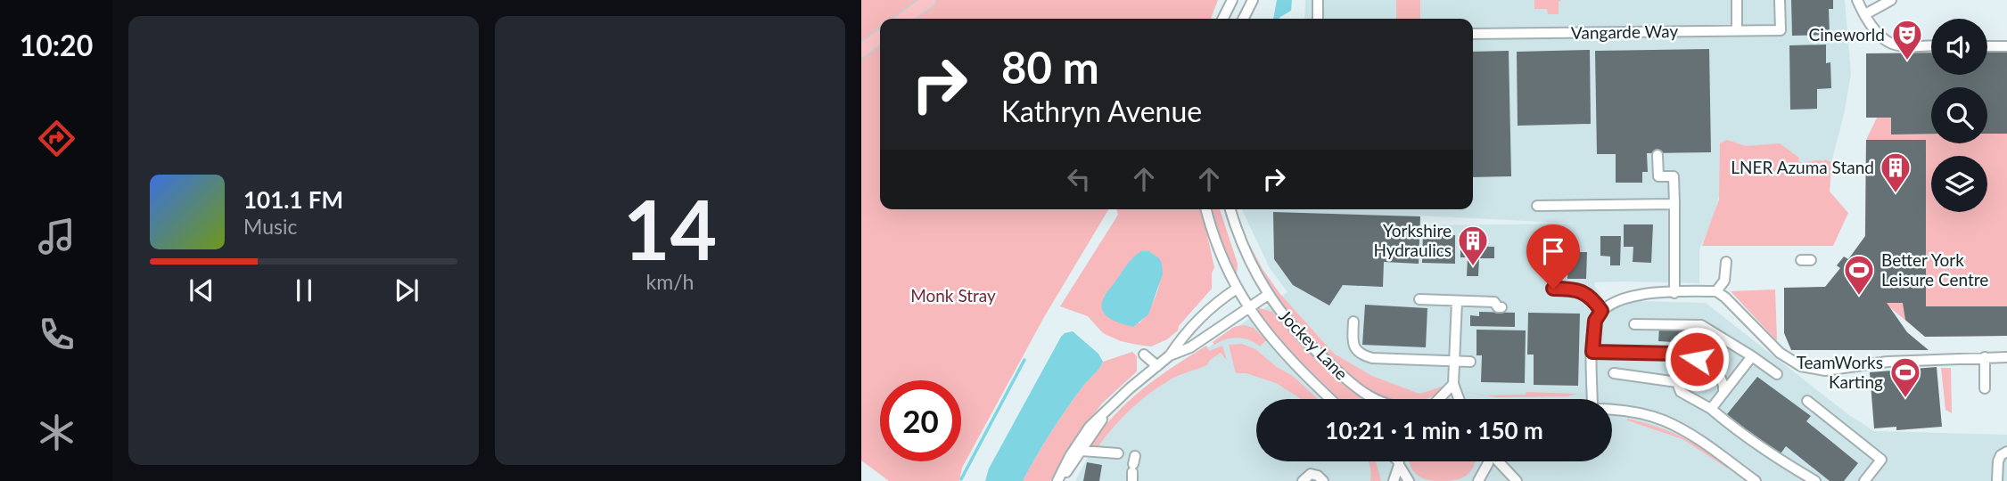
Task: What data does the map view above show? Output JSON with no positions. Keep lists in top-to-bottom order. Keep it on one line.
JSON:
{"streets":{"street":["Vangarde Way","Jockey Lane"]},"parks":["Monk Stray"],"places":{"theatre":["Cineworld"],"building":["LNER Azuma Stand","Yorkshire Hydraulics"],"sports":["Better York Leisure Centre","TeamWorks Karting"]},"page":{"tabs":"10:20","tile":["14","km/h"],"turn":["80 m","Kathryn Avenue"],"song":["101.1 FM","Music"],"limit":"20","trip":"10:21 · 1 min · 150 m"}}
